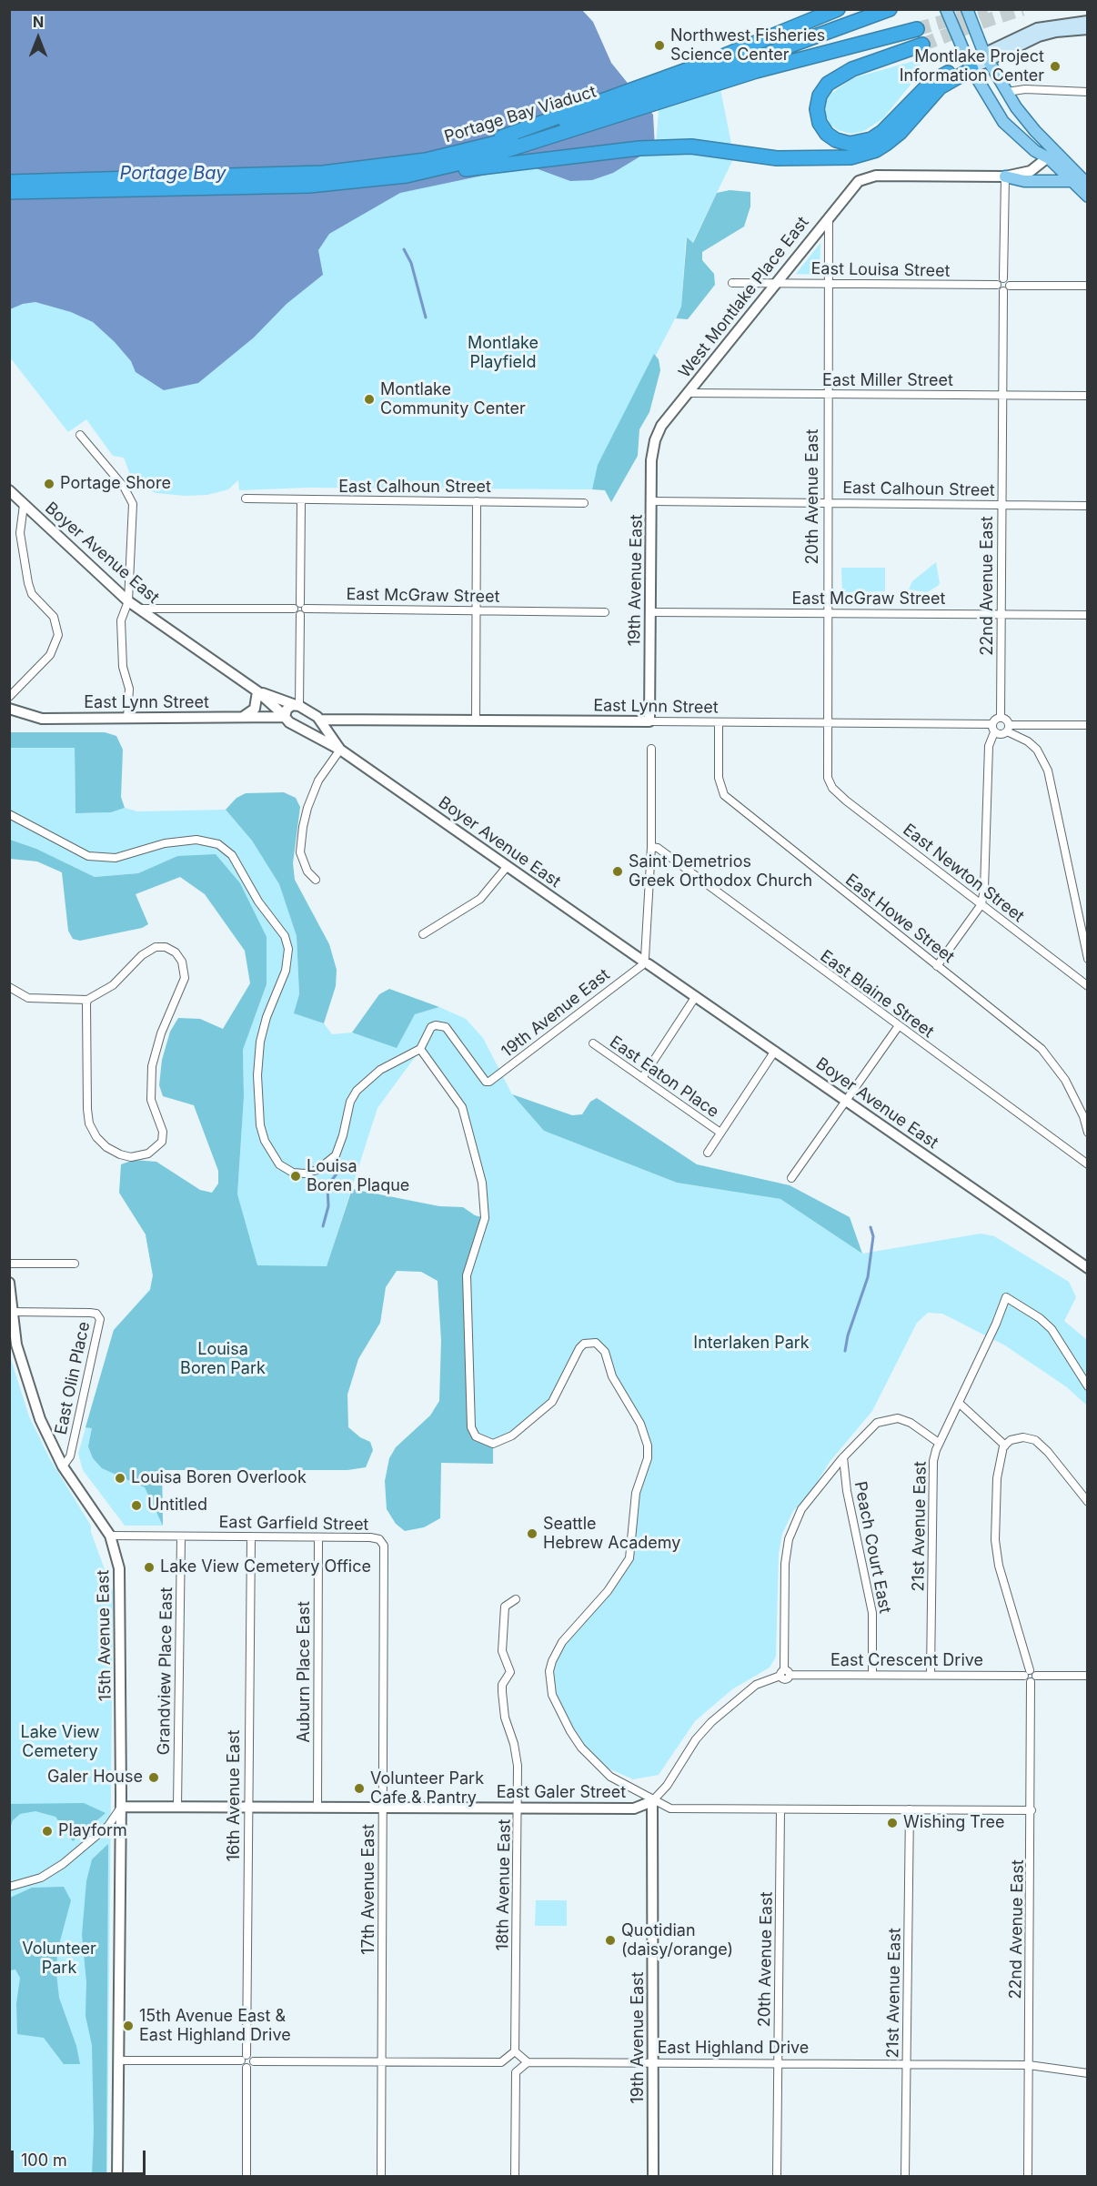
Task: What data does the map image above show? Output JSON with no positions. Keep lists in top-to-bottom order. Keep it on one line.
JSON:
{"streets":{"highway":["Portage Bay Viaduct"],"street":["East Louisa Street","West Montlake Place East","East Miller Street","East Calhoun Street","20th Avenue East","Boyer Avenue East","19th Avenue East","22nd Avenue East","East McGraw Street","East Lynn Street","East Newton Street","East Howe Street","East Blaine Street","East Eaton Place","East Olin Place","East Garfield Street","21st Avenue East","Peach Court East","15th Avenue East","East Crescent Drive","Grandview Place East","Auburn Place East","East Galer Street","16th Avenue East","18th Avenue East","17th Avenue East","East Highland Drive"]},"crossings":[["East Louisa Street","West Montlake Place East"],["East Louisa Street","20th Avenue East"],["West Montlake Place East","East Miller Street"],["West Montlake Place East","20th Avenue East"],["West Montlake Place East","19th Avenue East"],["East Miller Street","20th Avenue East"],["East Miller Street","22nd Avenue East"],["East Calhoun Street","20th Avenue East"],["East Calhoun Street","19th Avenue East"],["East Calhoun Street","22nd Avenue East"],["20th Avenue East","East McGraw Street"],["20th Avenue East","East Lynn Street"],["20th Avenue East","East Newton Street"],["20th Avenue East","East Highland Drive"],["Boyer Avenue East","19th Avenue East"],["Boyer Avenue East","East Lynn Street"],["19th Avenue East","East McGraw Street"],["19th Avenue East","East Lynn Street"],["19th Avenue East","East Crescent Drive"],["19th Avenue East","East Galer Street"],["19th Avenue East","East Highland Drive"],["22nd Avenue East","East McGraw Street"],["22nd Avenue East","East Lynn Street"],["22nd Avenue East","East Highland Drive"],["East Lynn Street","East Howe Street"],["East Olin Place","15th Avenue East"],["East Garfield Street","15th Avenue East"],["East Garfield Street","Grandview Place East"],["East Garfield Street","Auburn Place East"],["East Garfield Street","16th Avenue East"],["East Garfield Street","17th Avenue East"],["21st Avenue East","East Crescent Drive"],["21st Avenue East","East Highland Drive"],["Peach Court East","East Crescent Drive"],["15th Avenue East","East Galer Street"],["East Crescent Drive","East Galer Street"],["Grandview Place East","East Galer Street"],["Auburn Place East","East Galer Street"],["East Galer Street","16th Avenue East"],["East Galer Street","18th Avenue East"],["East Galer Street","17th Avenue East"]],"water":["Portage Bay"],"parks":["Montlake Playfield","Interlaken Park","Louisa Boren Park","Lake View Cemetery","Volunteer Park"],"places":["Northwest Fisheries Science Center","Montlake Project Information Center","Montlake Community Center","Portage Shore","Saint Demetrios Greek Orthodox Church","Louisa Boren Plaque","Louisa Boren Overlook","Untitled","Seattle Hebrew Academy","Lake View Cemetery Office","Galer House","Volunteer Park Cafe & Pantry","Wishing Tree","Playform","Quotidian (daisy/orange)","15th Avenue East & East Highland Drive"],"scale_bar":"100 m","north":"top"}
